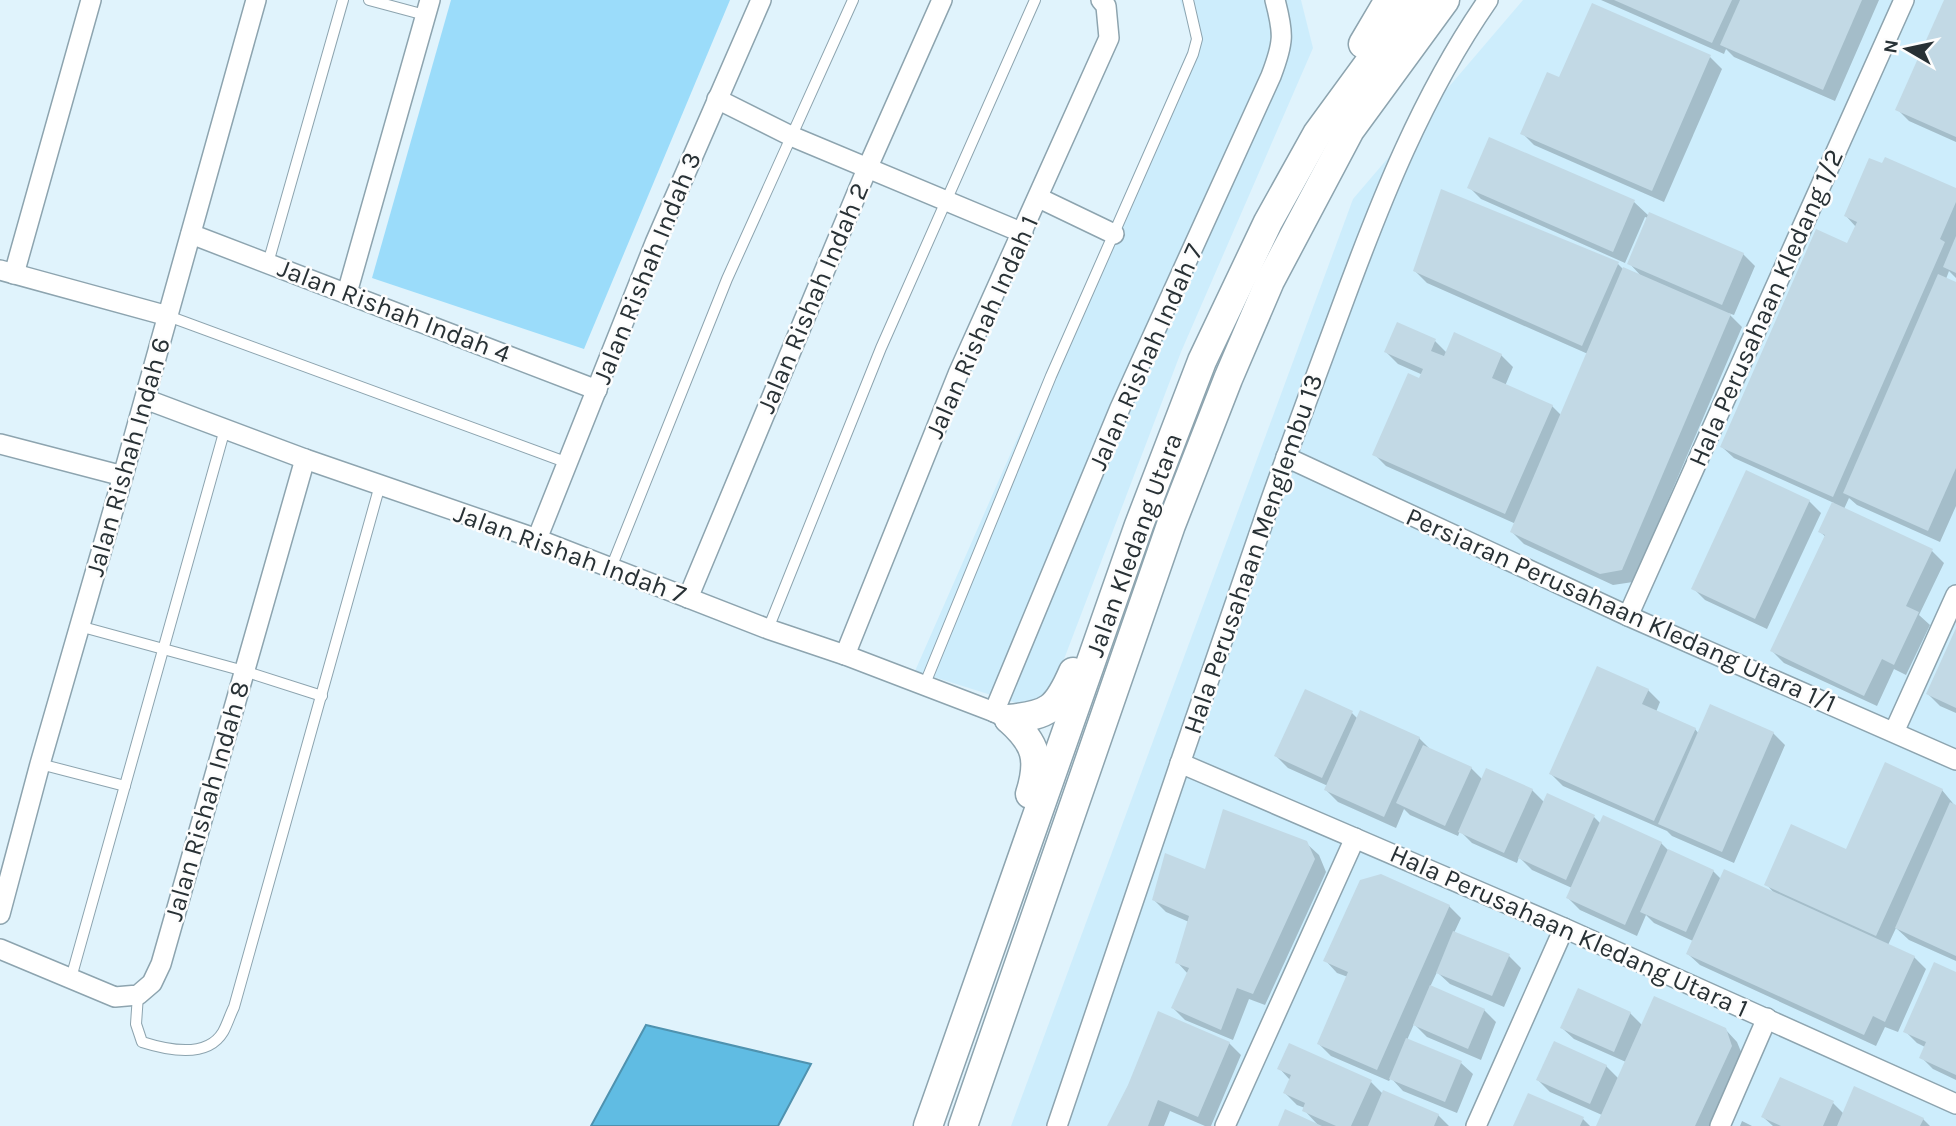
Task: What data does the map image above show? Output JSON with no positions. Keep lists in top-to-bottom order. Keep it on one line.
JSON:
{"streets":{"main road":["Jalan Kledang Utara"],"street":["Jalan Rishah Indah 3","Jalan Rishah Indah 2","Hala Perusahaan Kledang 1/2","Jalan Rishah Indah 4","Jalan Rishah Indah 1","Jalan Rishah Indah 7","Jalan Rishah Indah 6","Hala Perusahaan Menglembu 13","Persiaran Perusahaan Kledang Utara 1/1","Jalan Rishah Indah 8","Hala Perusahaan Kledang Utara 1"]},"crossings":[["Jalan Rishah Indah 3","Jalan Rishah Indah 4"],["Jalan Rishah Indah 3","Jalan Rishah Indah 7"],["Jalan Rishah Indah 2","Jalan Rishah Indah 7"],["Hala Perusahaan Kledang 1/2","Persiaran Perusahaan Kledang Utara 1/1"],["Jalan Rishah Indah 4","Jalan Rishah Indah 6"],["Jalan Rishah Indah 1","Jalan Rishah Indah 7"],["Jalan Rishah Indah 7","Jalan Rishah Indah 6"],["Jalan Rishah Indah 7","Jalan Rishah Indah 8"],["Hala Perusahaan Menglembu 13","Persiaran Perusahaan Kledang Utara 1/1"],["Hala Perusahaan Menglembu 13","Hala Perusahaan Kledang Utara 1"]],"north":"left"}
